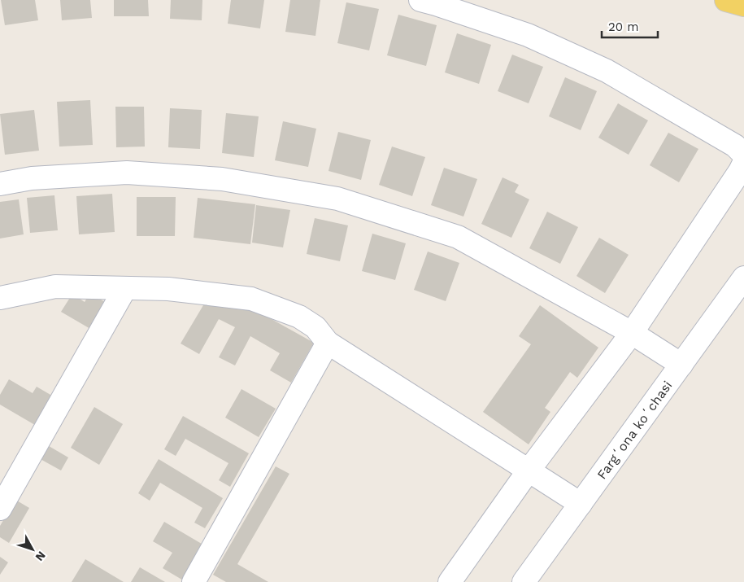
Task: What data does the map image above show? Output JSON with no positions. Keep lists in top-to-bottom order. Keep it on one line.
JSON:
{"streets":{"street":["Fargʻona koʻchasi"]},"scale_bar":"20 m","north":"bottom right"}
